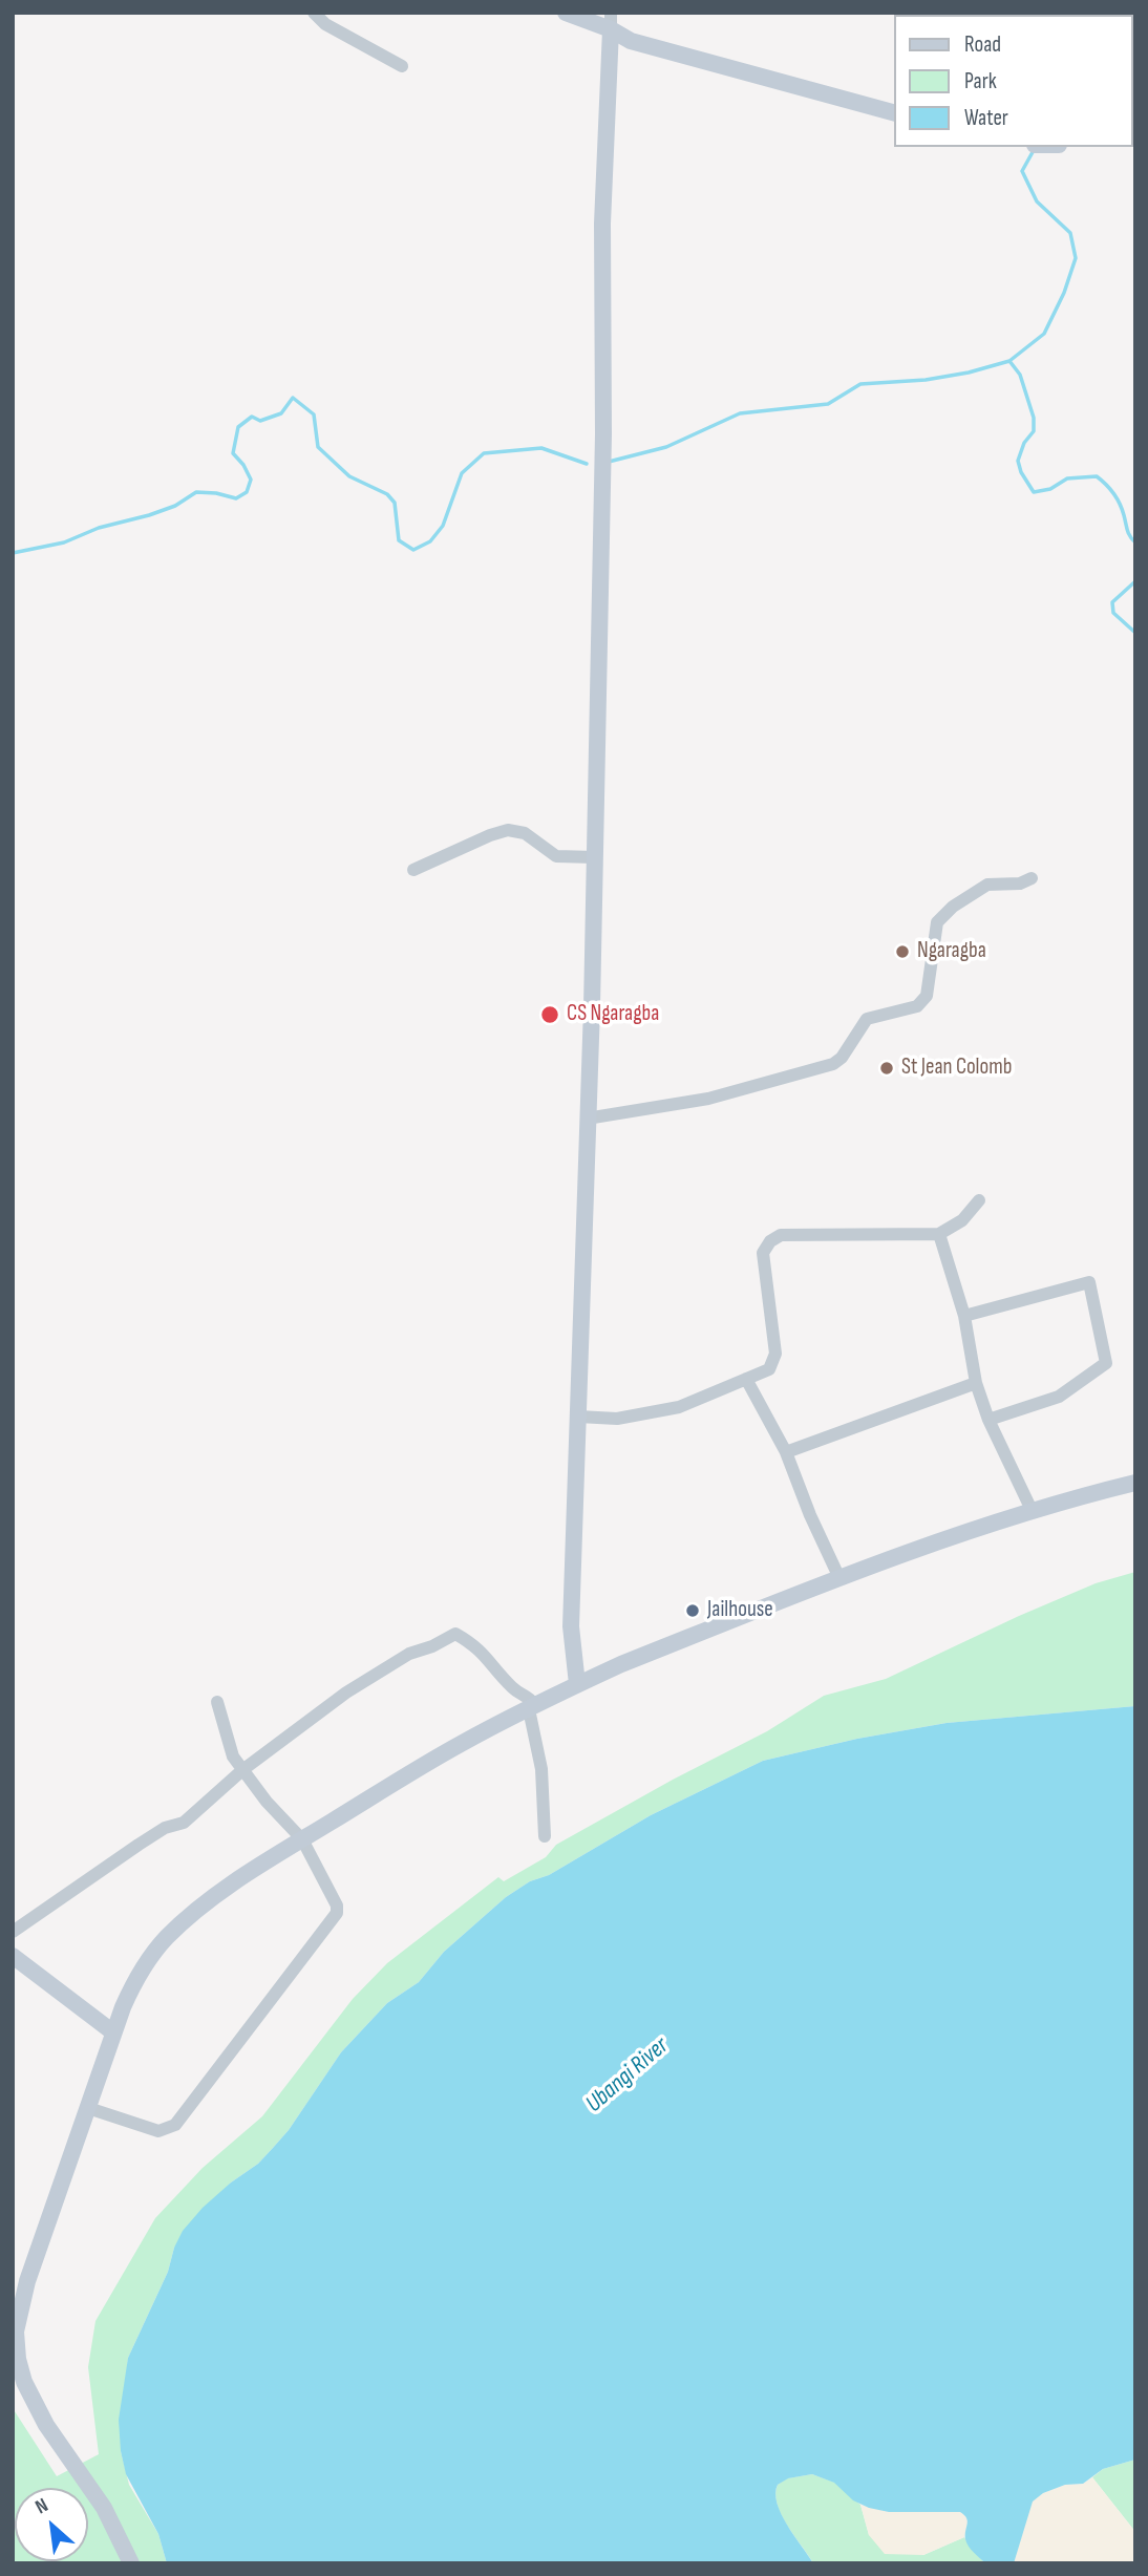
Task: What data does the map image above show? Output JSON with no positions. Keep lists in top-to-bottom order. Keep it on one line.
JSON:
{"water":["Ubangi River"],"places":["Ngaragba","CS Ngaragba","St Jean Colomb","Jailhouse"],"legend":["Road","Park","Water"],"north":"top left"}
